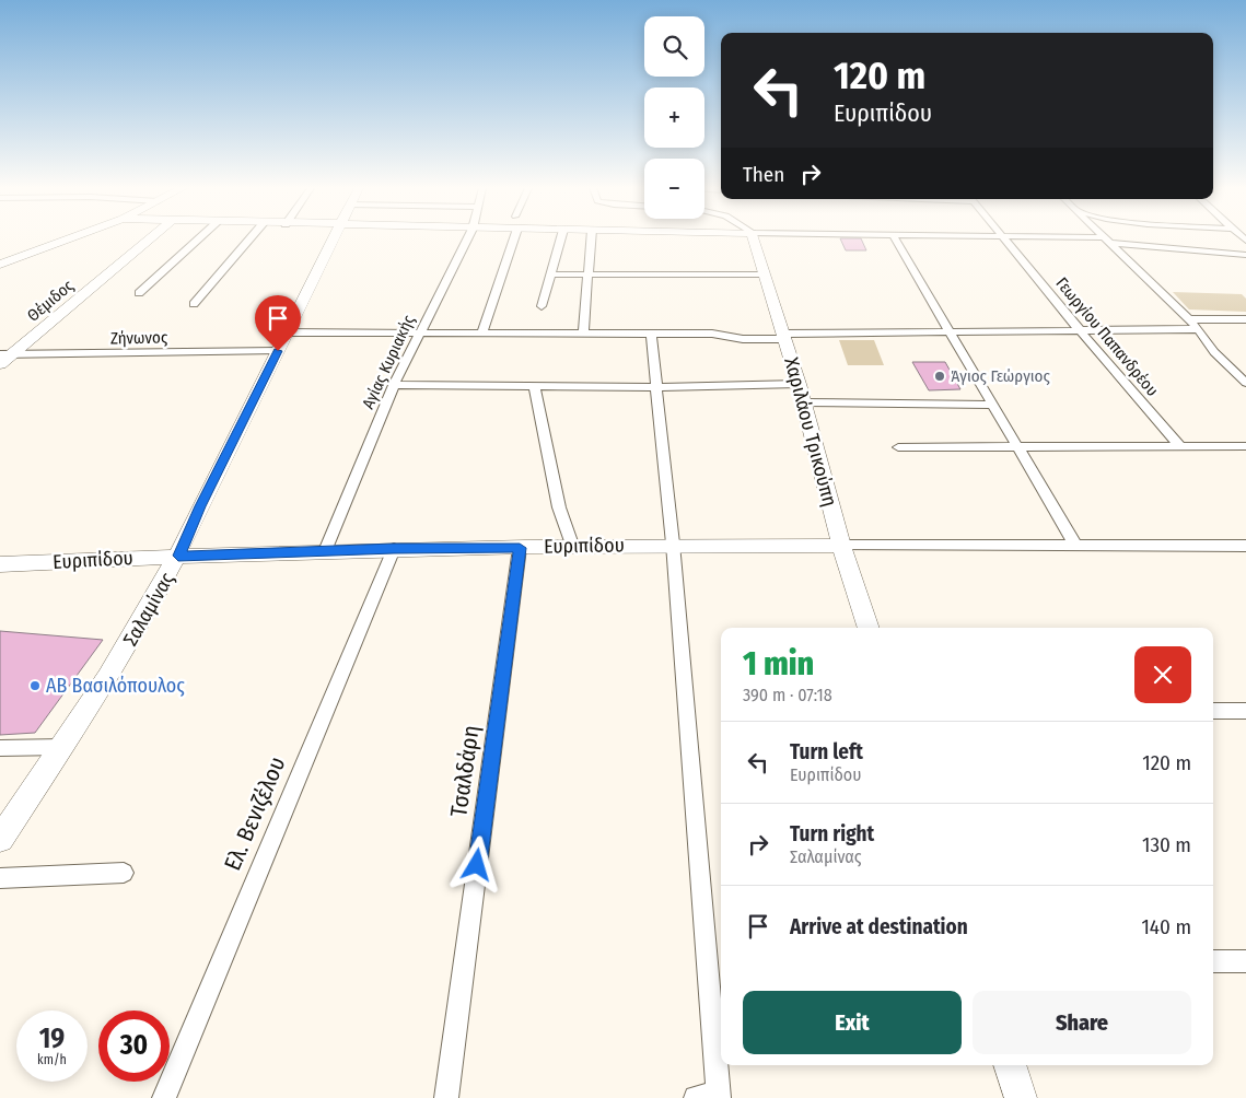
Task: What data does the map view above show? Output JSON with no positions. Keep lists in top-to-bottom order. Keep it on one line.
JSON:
{"streets":{"street":["Θέμιδος","Γεωργίου Παπανδρέου","Ζήνωνος","Αγίας Κυριακής","Χαριλάου Τρικούπη","Ευριπίδου","Σαλαμίνας","Τσαλδάρη","Ελ. Βενιζέλου"]},"crossings":[["Θέμιδος","Ζήνωνος"],["Ζήνωνος","Σαλαμίνας"],["Αγίας Κυριακής","Ευριπίδου"],["Χαριλάου Τρικούπη","Ευριπίδου"],["Ευριπίδου","Σαλαμίνας"],["Ευριπίδου","Τσαλδάρη"],["Ευριπίδου","Ελ. Βενιζέλου"]],"places":["Άγιος Γεώργιος","ΑΒ Βασιλόπουλος"],"page":{"map_buttons":["+","−"],"turn":["120 m","Ευριπίδου"],"then":"Then","heading":["1 min","390 m · 07:18"],"list":[{"name":"Turn left","note":"Ευριπίδου","value":"120 m"},{"name":"Turn right","note":"Σαλαμίνας","value":"130 m"},{"name":"Arrive at destination","value":"140 m"}],"buttons":["Exit","Share"],"speed":"19 km/h","limit":"30"}}
